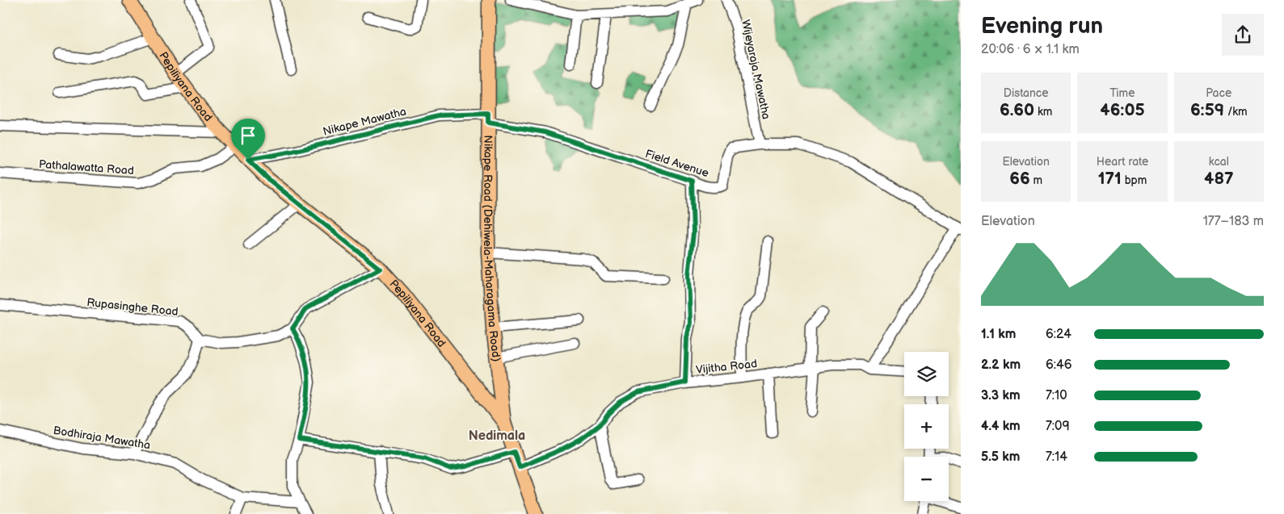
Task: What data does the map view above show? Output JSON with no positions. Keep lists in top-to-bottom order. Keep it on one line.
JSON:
{"streets":{"main road":["Pepiliyana Road","Nikape Road (Dehiwela-Maharagama Road)"],"street":["Wijeyaraja Mawatha","Nikape Mawatha","Field Avenue","Pathalawatta Road","Rupasinghe Road","Vijitha Road","Bodhiraja Mawatha"]},"crossings":[["Wijeyaraja Mawatha","Field Avenue"],["Pepiliyana Road","Nikape Mawatha"],["Pepiliyana Road","Pathalawatta Road"],["Pepiliyana Road","Nikape Road (Dehiwela-Maharagama Road)"],["Nikape Mawatha","Field Avenue"],["Nikape Mawatha","Nikape Road (Dehiwela-Maharagama Road)"],["Field Avenue","Nikape Road (Dehiwela-Maharagama Road)"],["Field Avenue","Vijitha Road"]],"districts":["Nedimala"],"page":{"heading":["Evening run","20:06 · 6 × 1.1 km"],"stats":[["Distance","6.60 km"],["Time","46:05"],["Pace","6:59 /km"],["Elevation","66 m"],["Heart rate","171 bpm"],["kcal","487"]],"chart":["Elevation","177–183 m"],"list":[{"name":"1.1 km","note":"6:24"},{"name":"2.2 km","note":"6:46"},{"name":"3.3 km","note":"7:10"},{"name":"4.4 km","note":"7:09"},{"name":"5.5 km","note":"7:14"}],"map_buttons":["+","−"]}}
